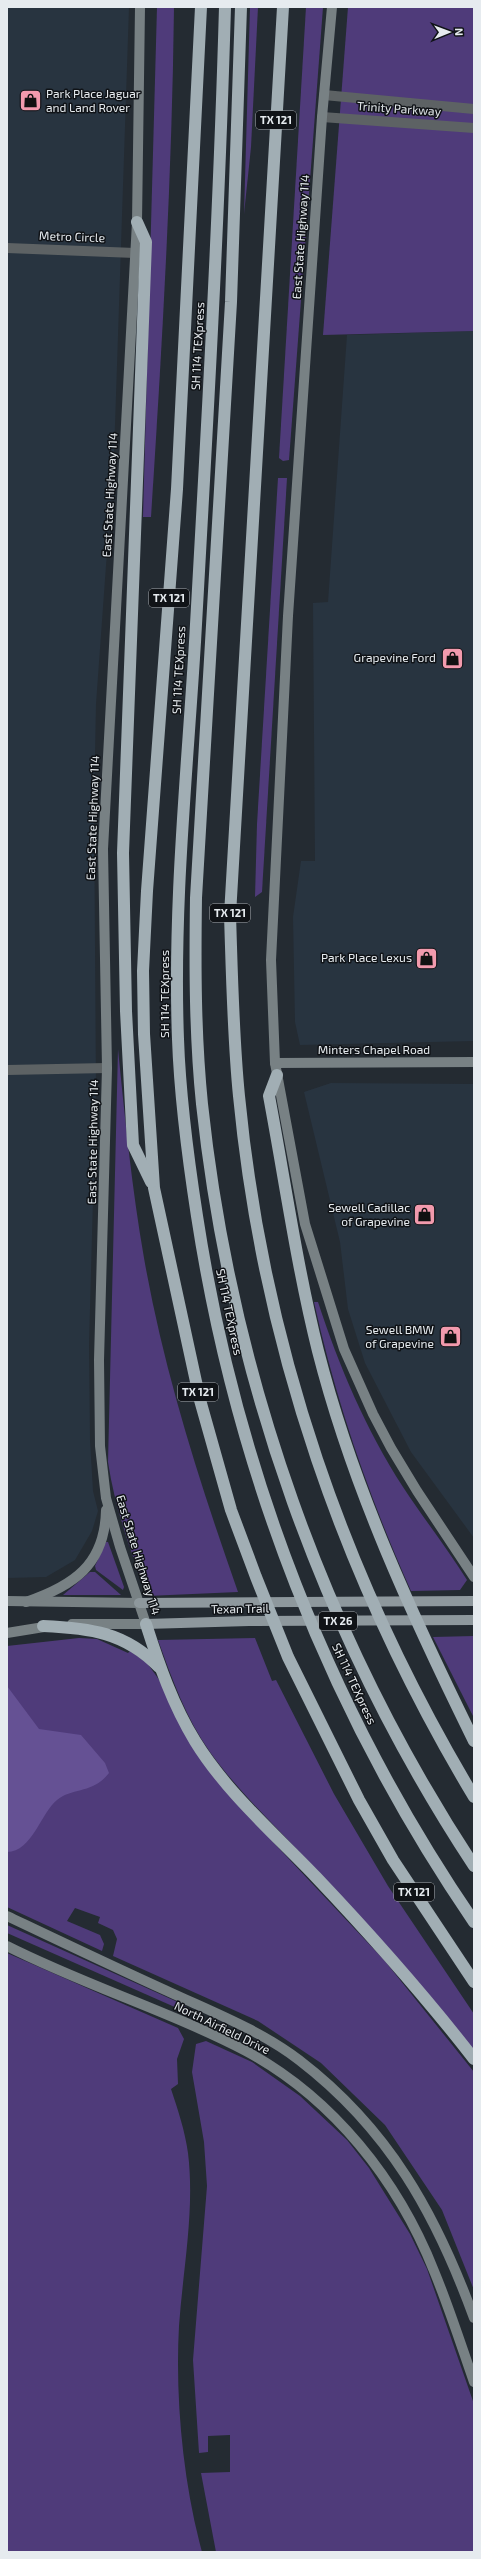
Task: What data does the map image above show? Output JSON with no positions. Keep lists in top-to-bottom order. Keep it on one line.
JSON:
{"streets":{"highway":["TX 121","SH 114 TEXpress"],"main road":["East State Highway 114","Minters Chapel Road","Texan Trail","TX 26","North Airfield Drive"],"street":["Trinity Parkway","Metro Circle"]},"crossings":[["Trinity Parkway","East State Highway 114"],["Metro Circle","East State Highway 114"],["East State Highway 114","Minters Chapel Road"],["East State Highway 114","Texan Trail"]],"places":{"shop":["Park Place Jaguar and Land Rover","Grapevine Ford","Park Place Lexus","Sewell Cadillac of Grapevine","Sewell BMW of Grapevine"]},"north":"right"}
